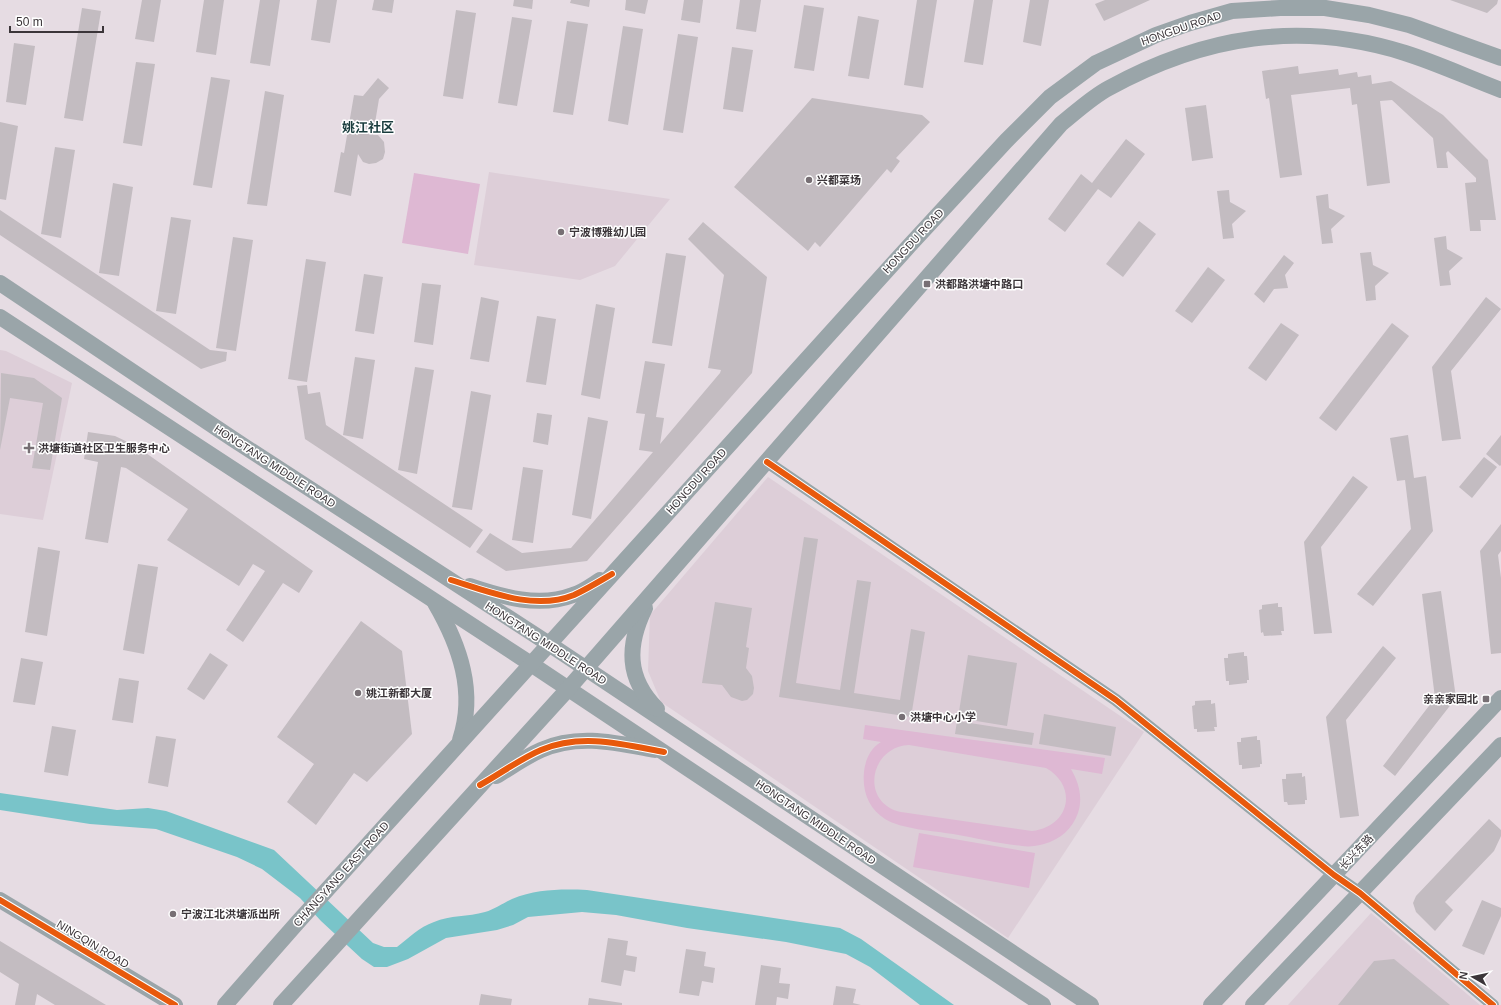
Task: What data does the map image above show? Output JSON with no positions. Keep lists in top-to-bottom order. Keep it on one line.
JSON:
{"streets":{"main road":["HONGDU ROAD","HONGTANG MIDDLE ROAD","长兴东路","CHANGYANG EAST ROAD","NINGQIN ROAD"]},"crossings":[["HONGDU ROAD","HONGTANG MIDDLE ROAD"],["HONGDU ROAD","CHANGYANG EAST ROAD"]],"districts":["姚江社区"],"places":{"other":["兴都菜场","宁波博雅幼儿园","姚江新都大厦","洪塘中心小学","宁波江北洪塘派出所"],"transit":["洪都路洪塘中路口","亲亲家园北"],"health":["洪塘街道社区卫生服务中心"]},"scale_bar":"50 m","north":"left"}
